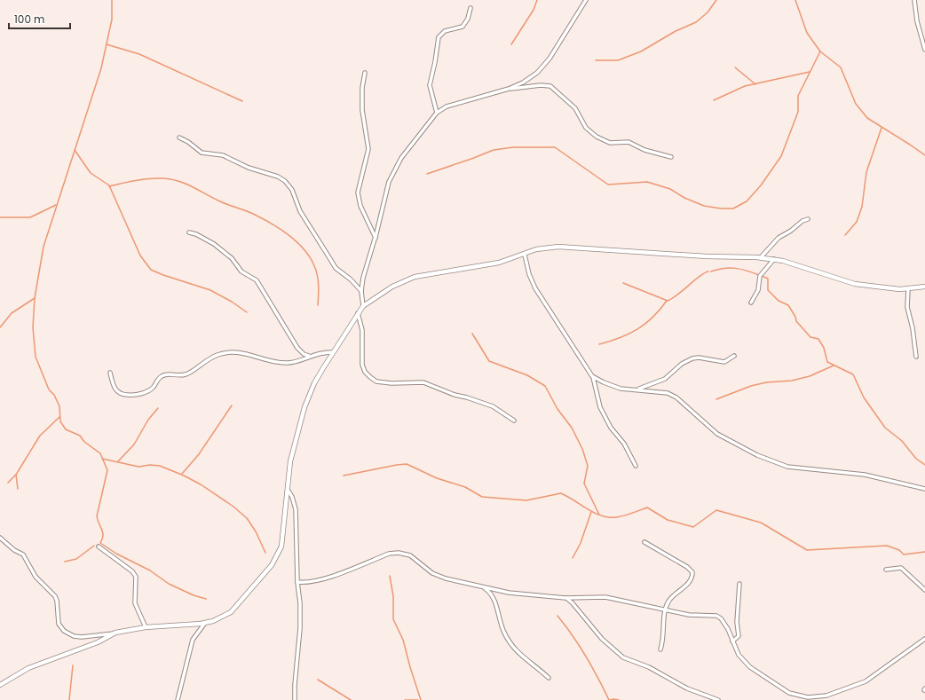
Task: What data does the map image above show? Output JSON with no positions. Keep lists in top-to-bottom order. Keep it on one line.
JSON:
{"scale_bar":"100 m"}
